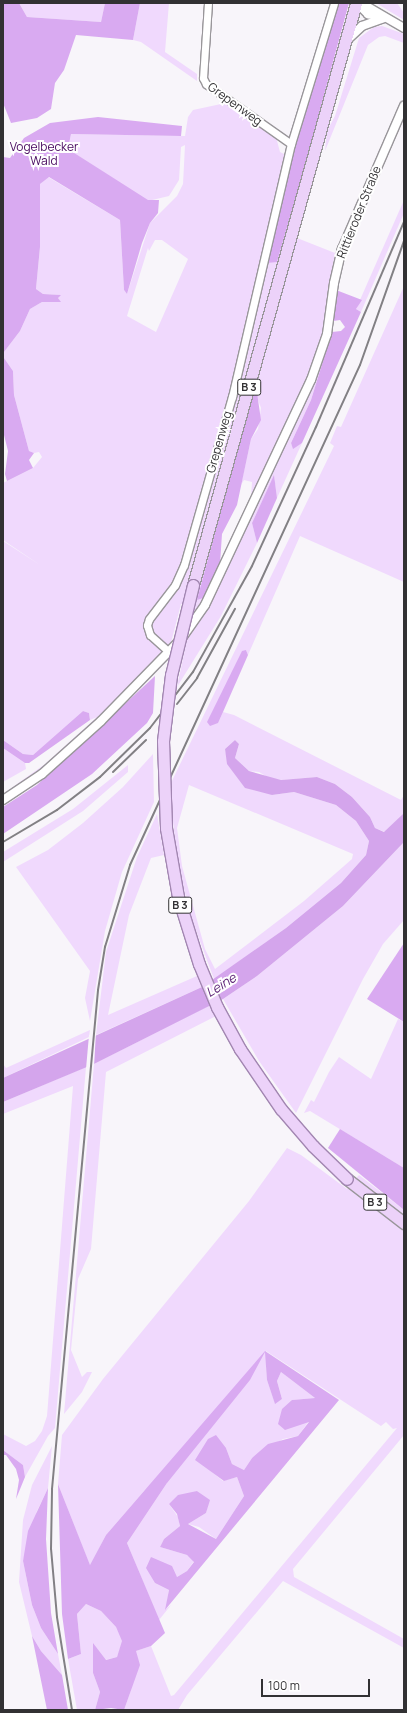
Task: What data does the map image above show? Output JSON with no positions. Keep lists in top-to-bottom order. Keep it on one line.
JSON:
{"streets":{"main road":["B 3"],"street":["Grepenweg","Rittieroder Straße"]},"crossings":[["Grepenweg","Rittieroder Straße"]],"water":["Leine"],"parks":["Vogelbecker Wald"],"scale_bar":"100 m"}
